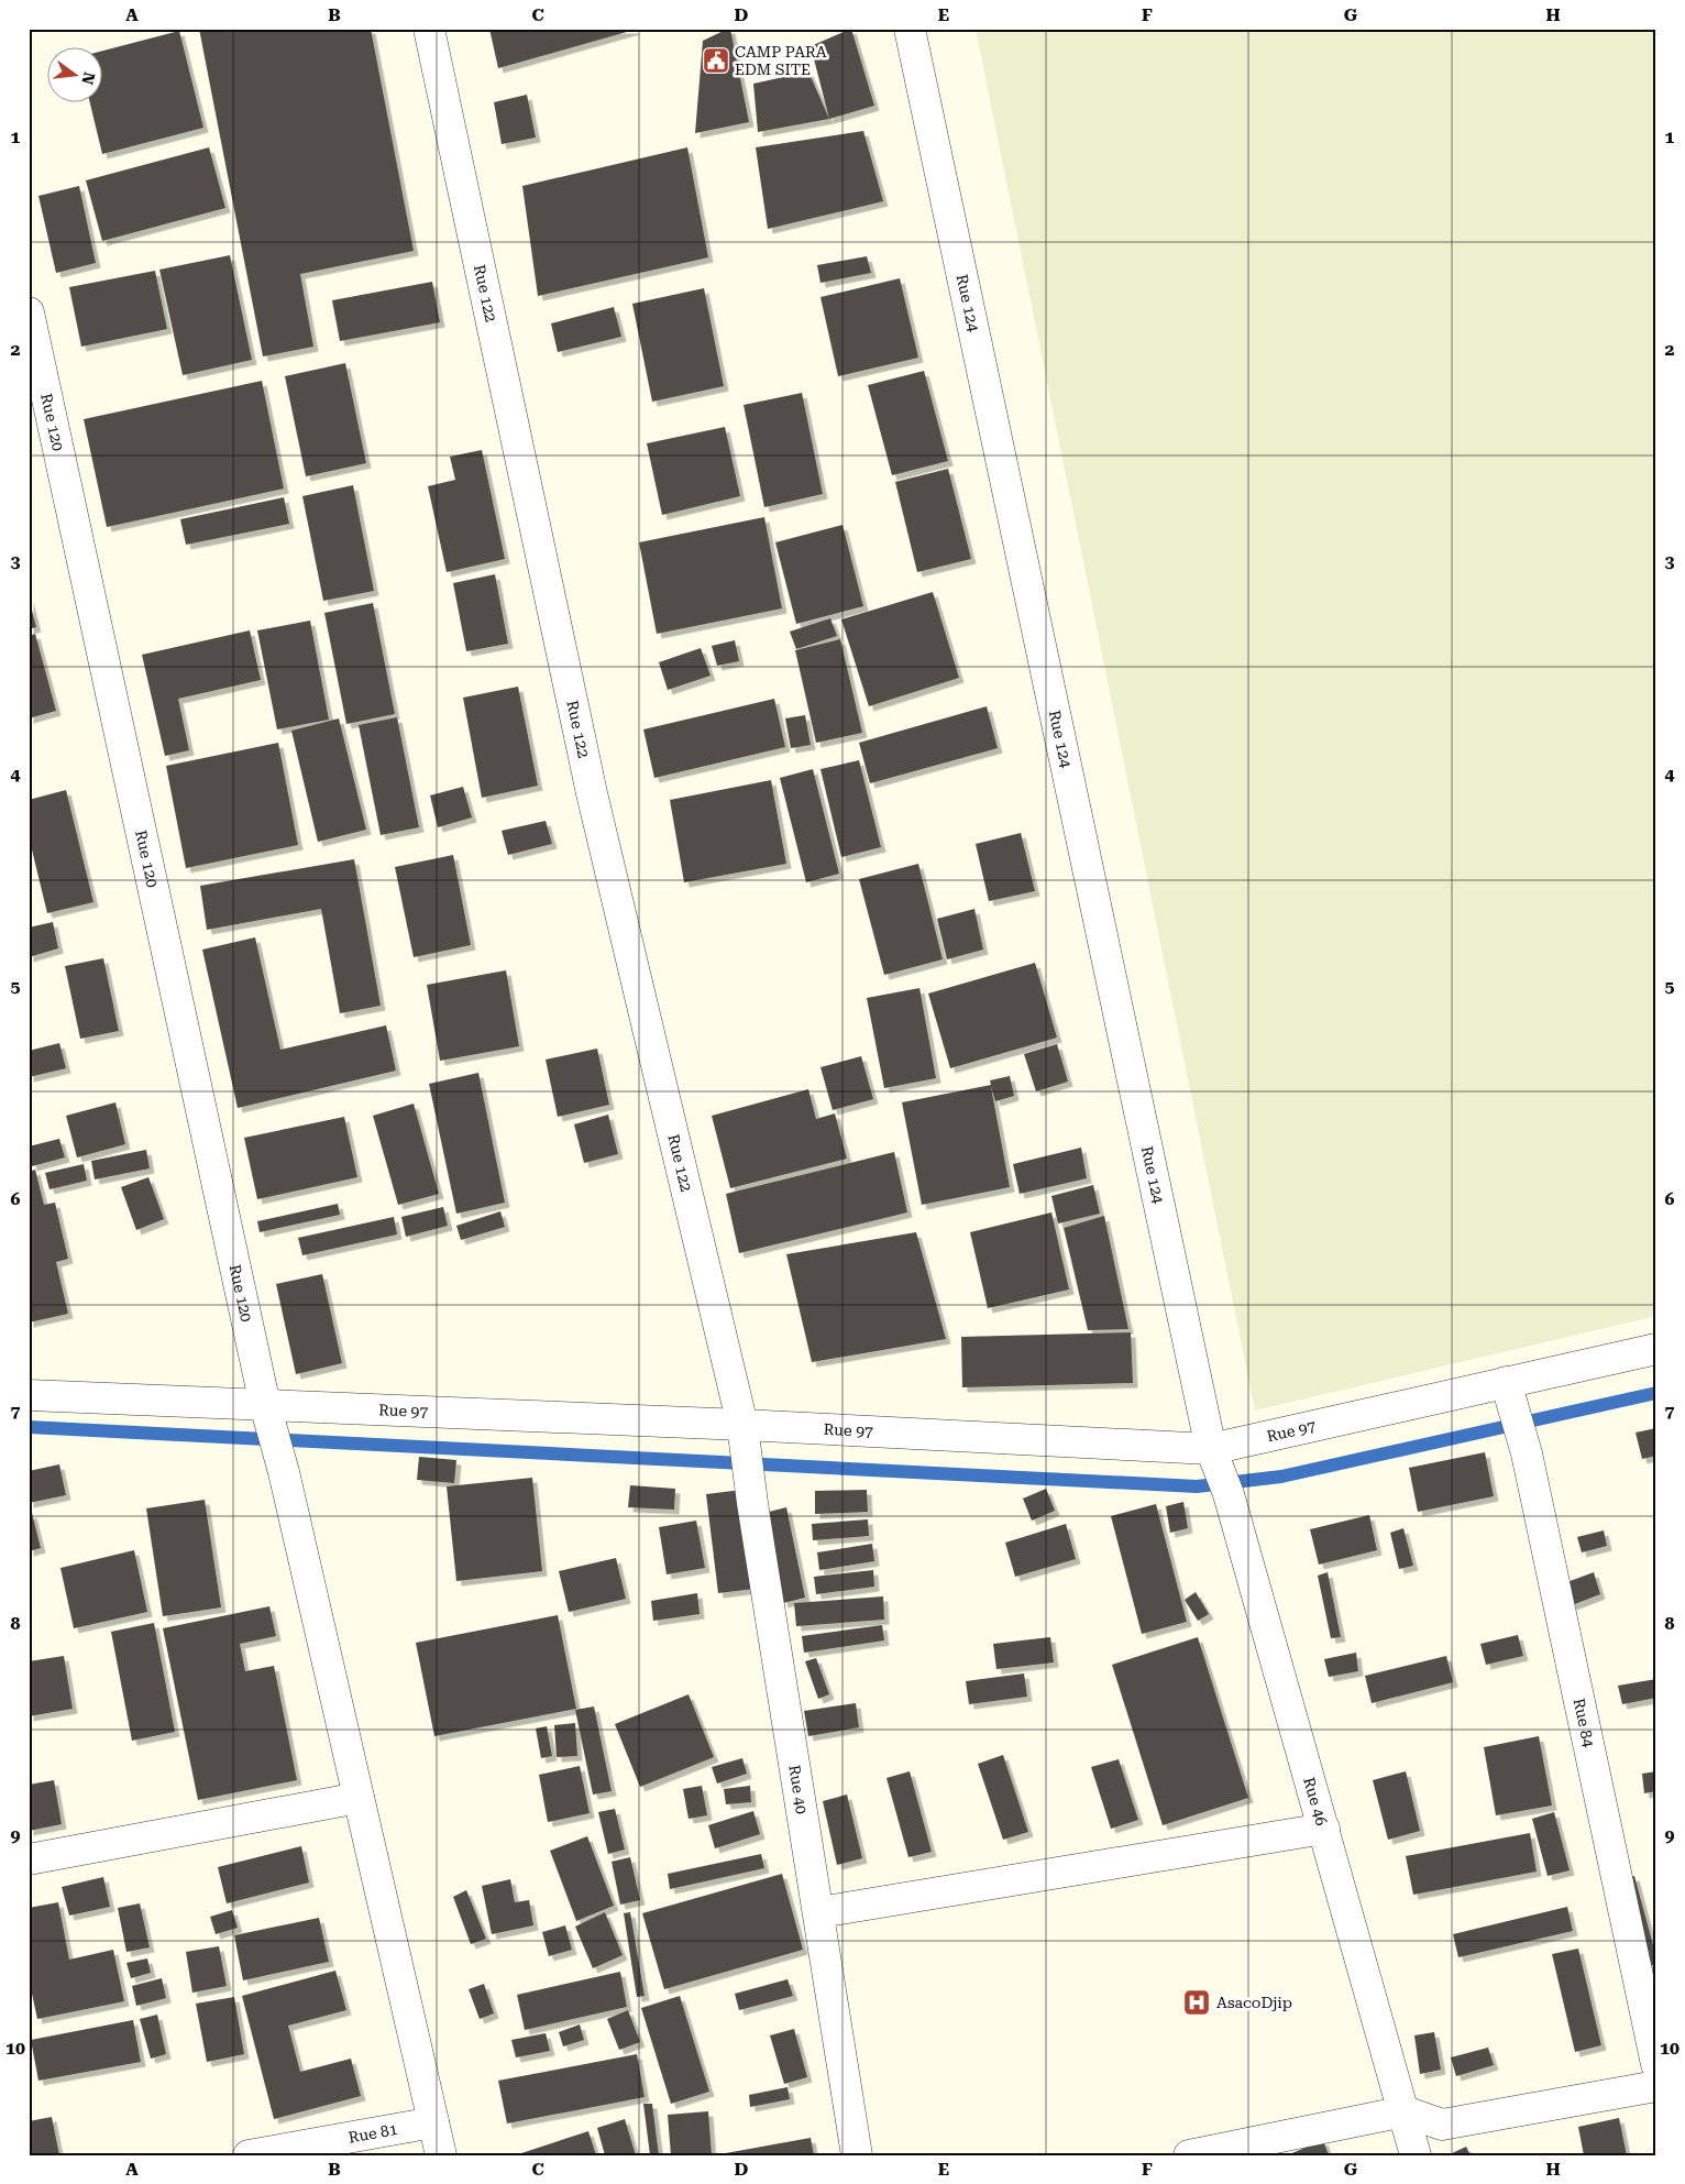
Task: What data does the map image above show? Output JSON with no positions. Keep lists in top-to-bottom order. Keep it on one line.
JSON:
{"streets":{"street":["Rue 122","Rue 124","Rue 120","Rue 97","Rue 84","Rue 40","Rue 46","Rue 81"]},"crossings":[["Rue 122","Rue 97"],["Rue 122","Rue 40"],["Rue 124","Rue 97"],["Rue 124","Rue 46"],["Rue 120","Rue 97"],["Rue 120","Rue 81"],["Rue 97","Rue 84"],["Rue 97","Rue 40"],["Rue 97","Rue 46"]],"places":{"public building":["CAMP PARA EDM SITE"],"hospital":["AsacoDjip"]},"north":"right","grid":{"columns":["A","B","C","D","E","F","G","H"],"rows":["1","2","3","4","5","6","7","8","9","10"]}}
